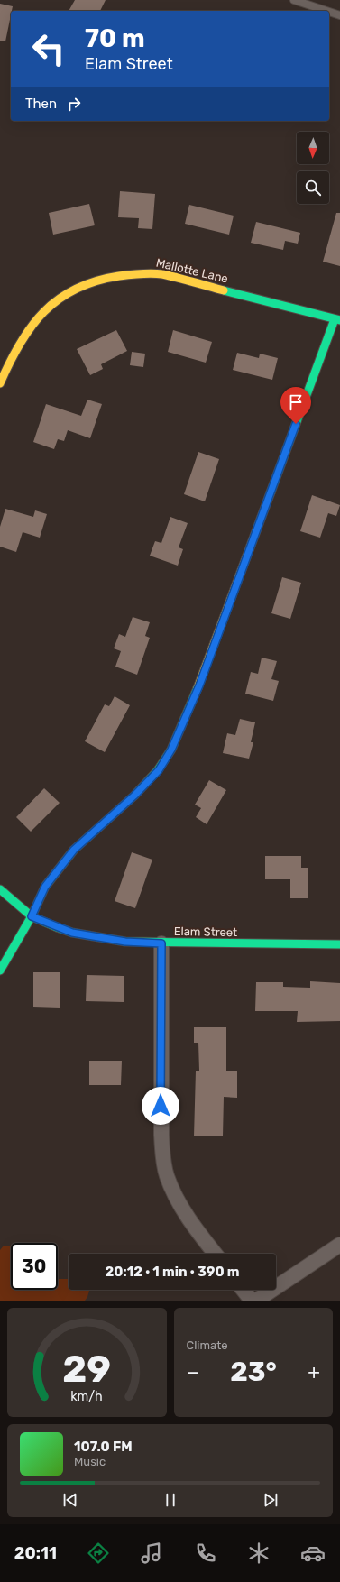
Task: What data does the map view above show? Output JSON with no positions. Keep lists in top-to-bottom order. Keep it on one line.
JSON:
{"streets":{"street":["Mallotte Lane","Elam Street"]},"north":"bottom","page":{"turn":["70 m","Elam Street"],"then":"Then","limit":"30","trip":"20:12 · 1 min · 390 m","tile":"Climate","heat":["−","23°","+"],"song":["107.0 FM","Music"],"tabs":"20:11","gauge":["29","km/h"]}}
